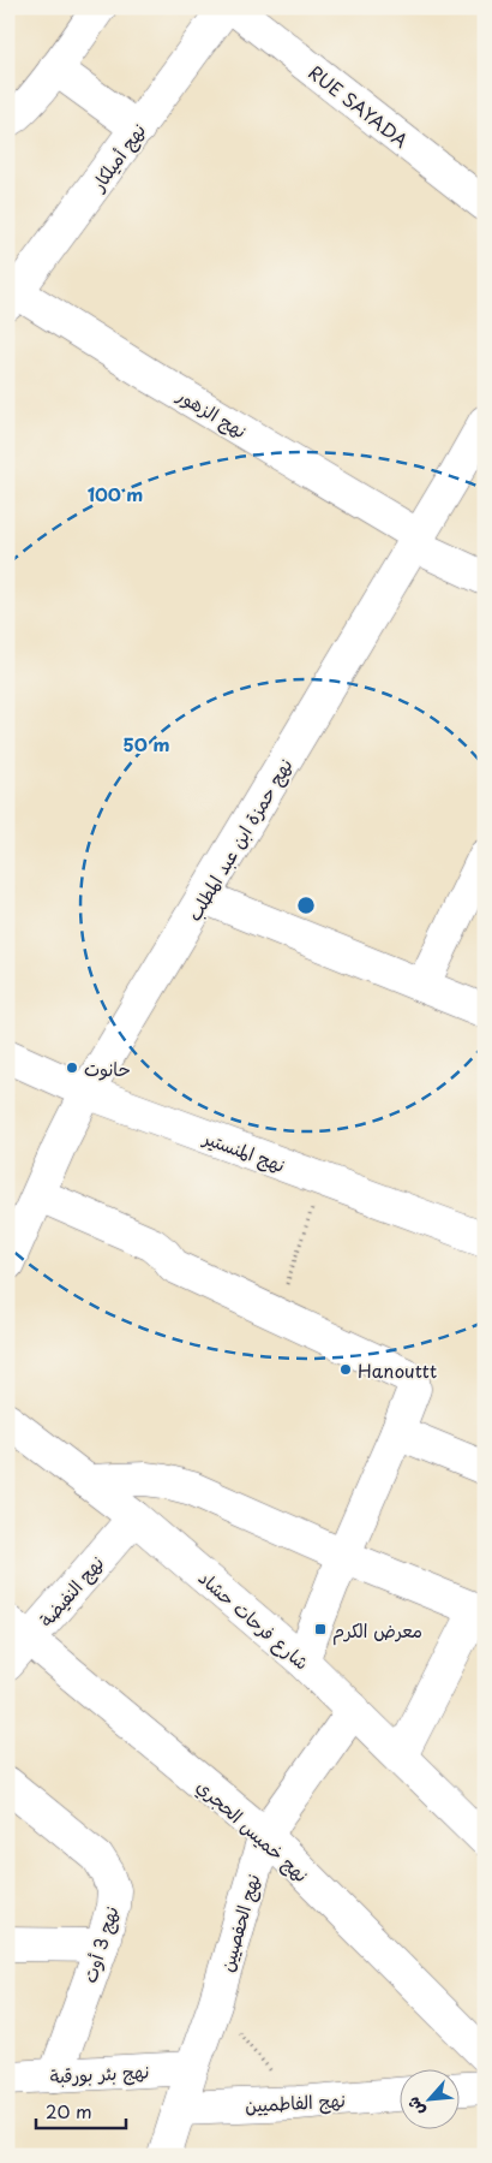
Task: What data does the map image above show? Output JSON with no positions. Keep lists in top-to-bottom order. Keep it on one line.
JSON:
{"streets":{"street":["RUE SAYADA","نهج أميلكار","نهج الزهور","نهج حمزة ابن عبد المطلب","نهج المنستير","نهج النفيضة","شارع فرحات حشاد","نهج خميس الحجري","نهج الحفصيين","نهج 3 أوت","نهج بئر بورقبة","نهج الفاطميين"]},"crossings":[["نهج أميلكار","نهج الزهور"],["نهج الزهور","نهج حمزة ابن عبد المطلب"],["نهج حمزة ابن عبد المطلب","نهج المنستير"],["نهج النفيضة","شارع فرحات حشاد"],["نهج النفيضة","نهج خميس الحجري"],["شارع فرحات حشاد","نهج الحفصيين"],["نهج خميس الحجري","نهج الحفصيين"],["نهج الحفصيين","نهج بئر بورقبة"],["نهج الحفصيين","نهج الفاطميين"],["نهج 3 أوت","نهج بئر بورقبة"]],"places":{"other":["حانوت","Hanouttt"],"transit":["معرض الكرم"]},"scale_bar":"20 m","north":"bottom left","rings":["100 m","50 m"]}
